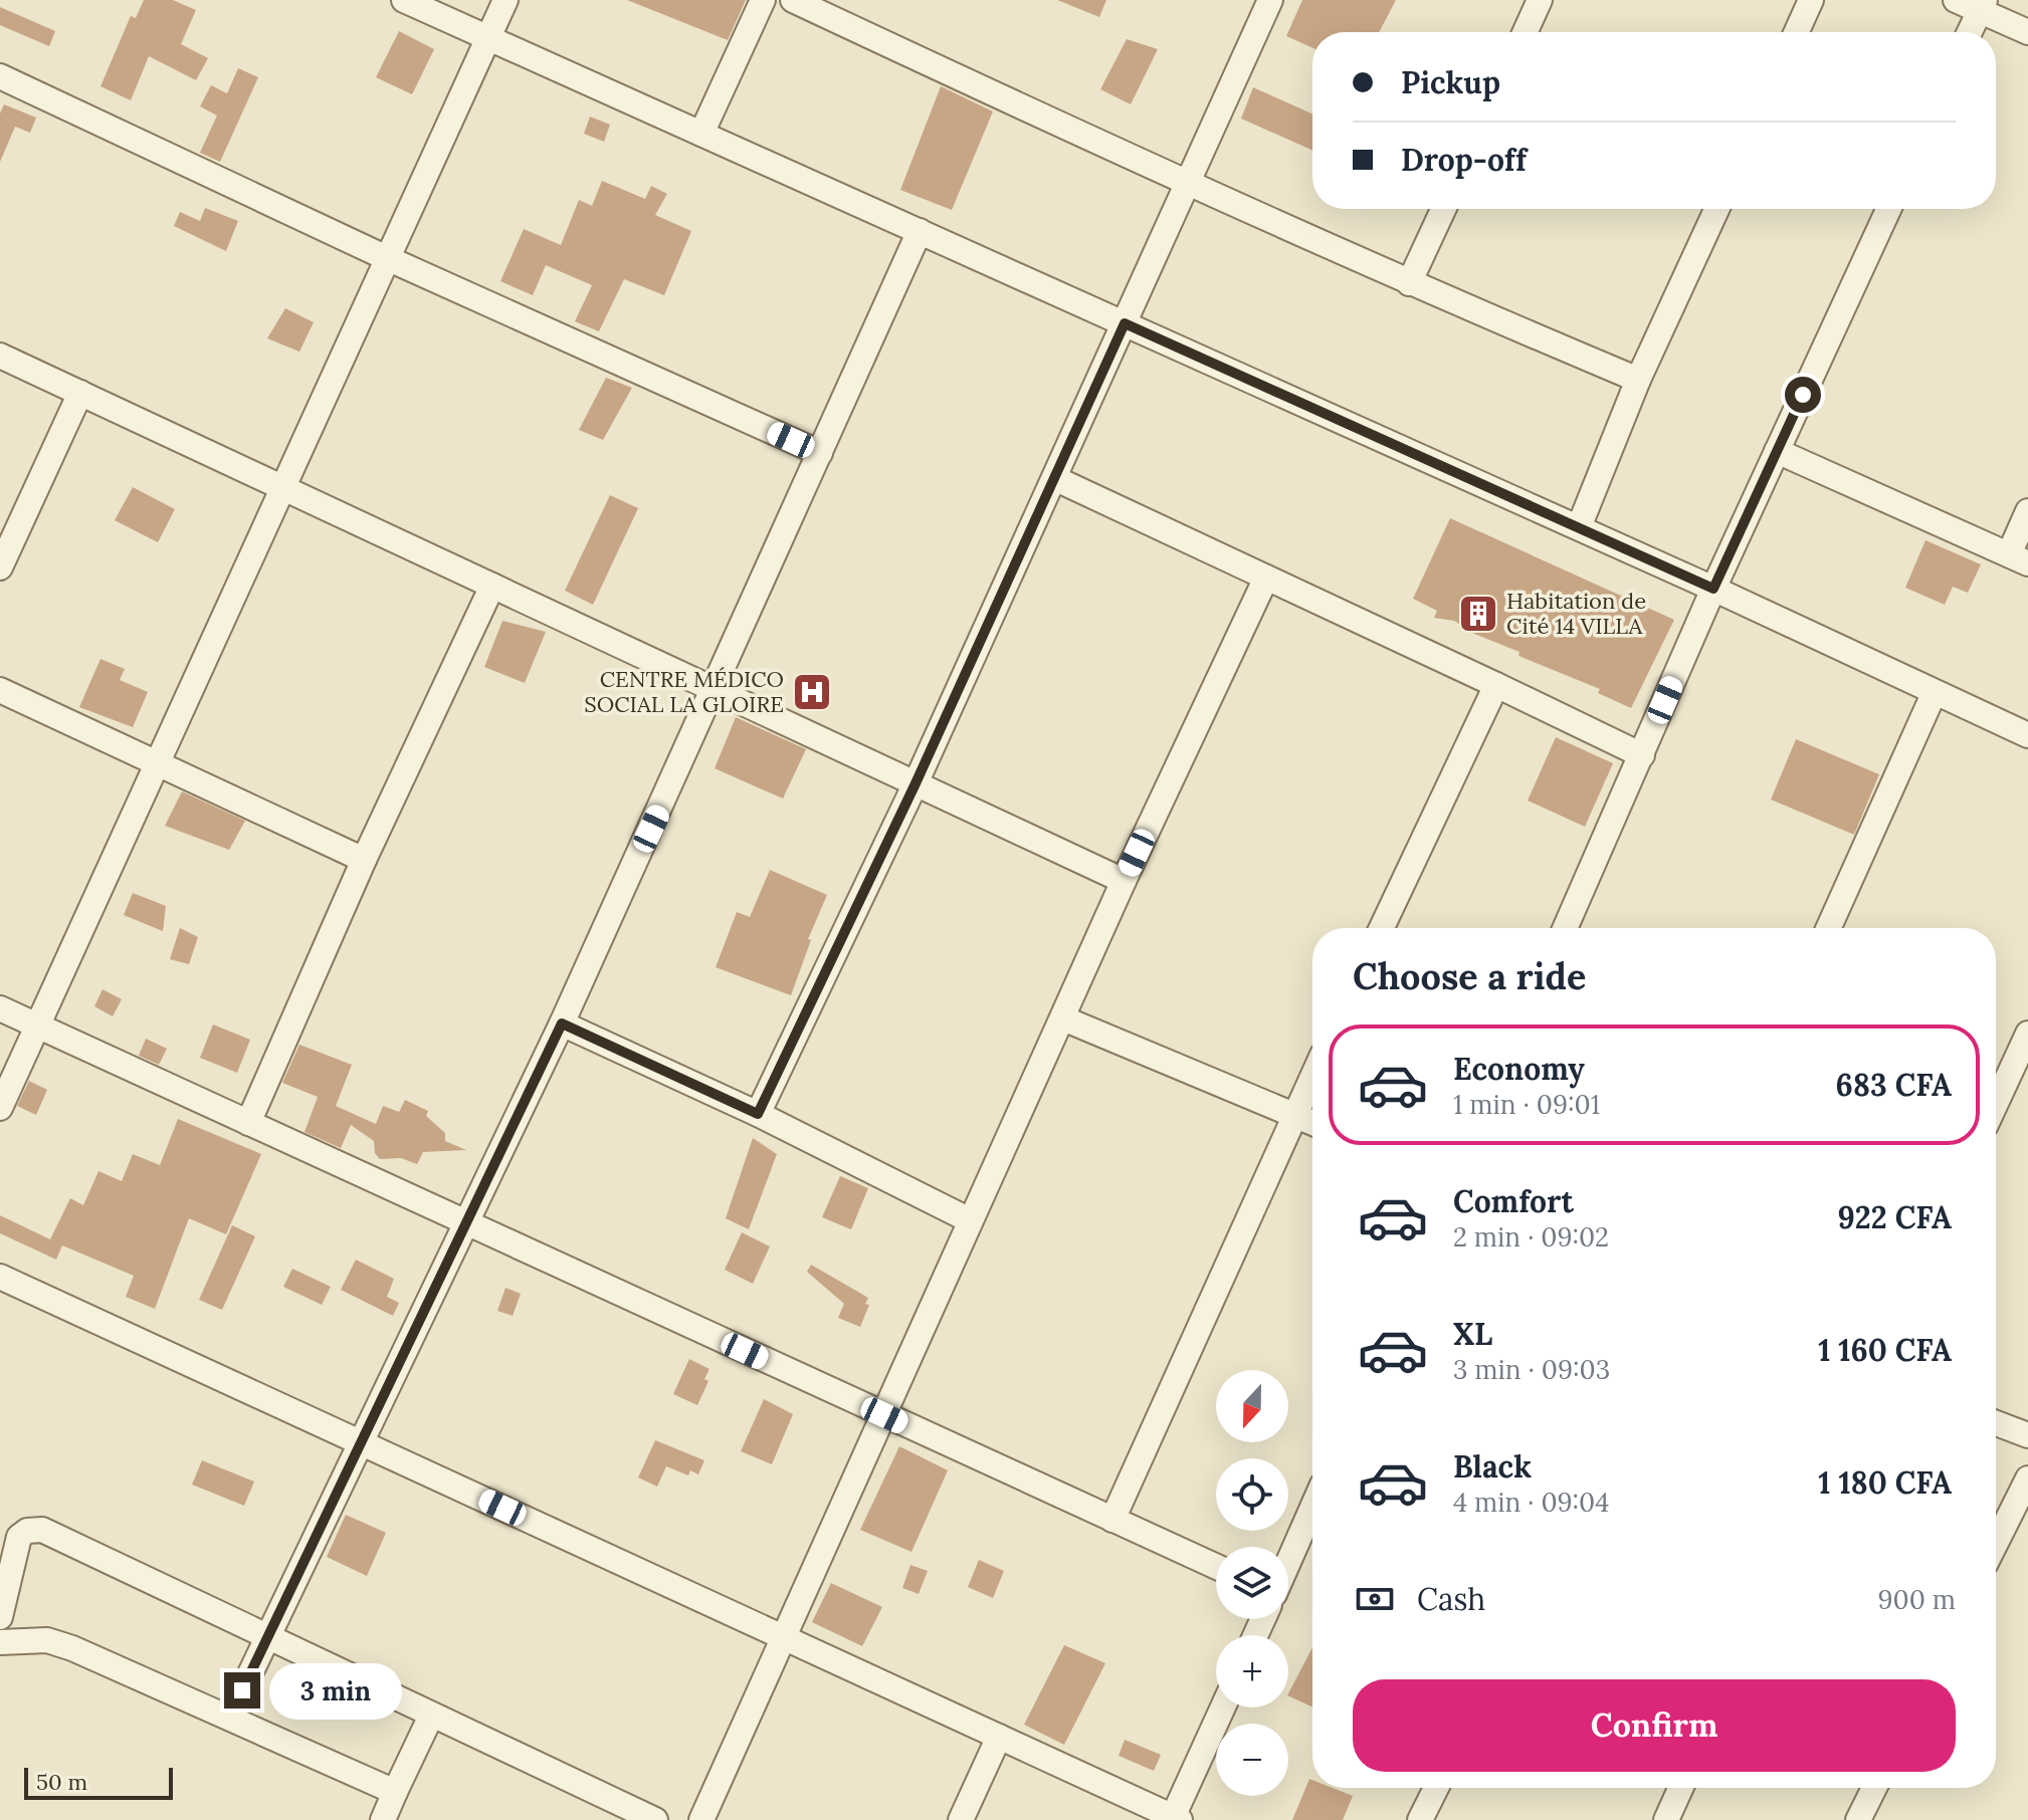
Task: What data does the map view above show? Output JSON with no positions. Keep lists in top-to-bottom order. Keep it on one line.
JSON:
{"places":{"building":["Habitation de Cité 14 VILLA"],"hospital":["CENTRE MÉDICO SOCIAL LA GLOIRE"]},"scale_bar":"50 m","north":"bottom","page":{"banner":["Pickup","Drop-off"],"heading":"Choose a ride","list":[{"name":"Economy","note":"1 min · 09:01","value":"683 CFA"},{"name":"Comfort","note":"2 min · 09:02","value":"922 CFA"},{"name":"XL","note":"3 min · 09:03","value":"1 160 CFA"},{"name":"Black","note":"4 min · 09:04","value":"1 180 CFA"}],"map_buttons":["+","−"],"pay":["Cash","900 m"],"bubble":"3 min","buttons":"Confirm","scale":"50 m"}}
